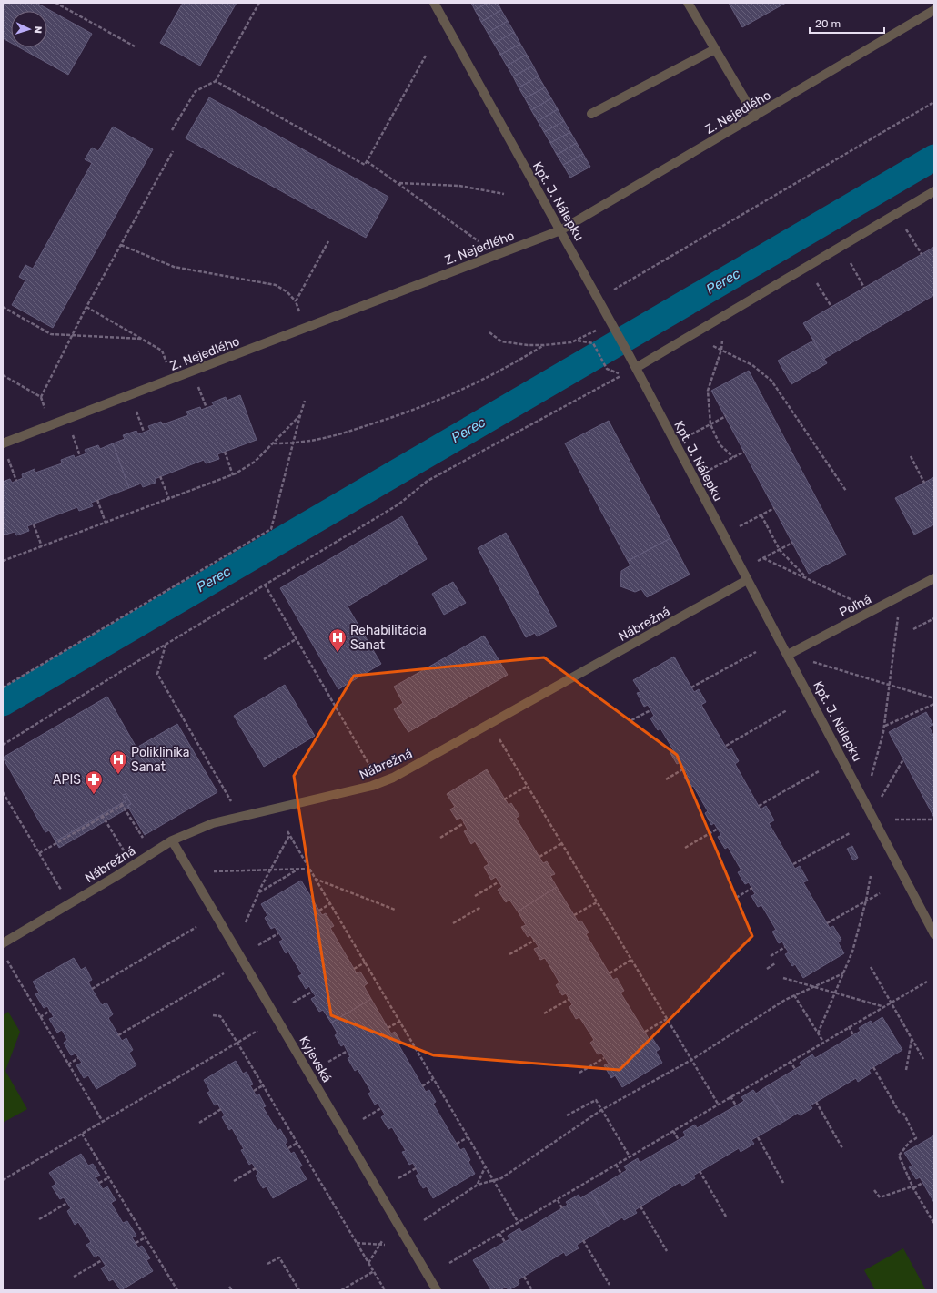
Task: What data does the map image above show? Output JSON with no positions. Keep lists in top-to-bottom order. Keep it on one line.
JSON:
{"streets":{"street":["Z. Nejedlého","Kpt. J. Nálepku","Poľná","Nábrežná","Kyjevská"]},"crossings":[["Z. Nejedlého","Kpt. J. Nálepku"],["Kpt. J. Nálepku","Poľná"],["Kpt. J. Nálepku","Nábrežná"],["Nábrežná","Kyjevská"]],"water":["Perec"],"places":{"hospital":["Rehabilitácia Sanat","Poliklinika Sanat"],"pharmacy":["APIS"]},"scale_bar":"20 m","north":"right"}
